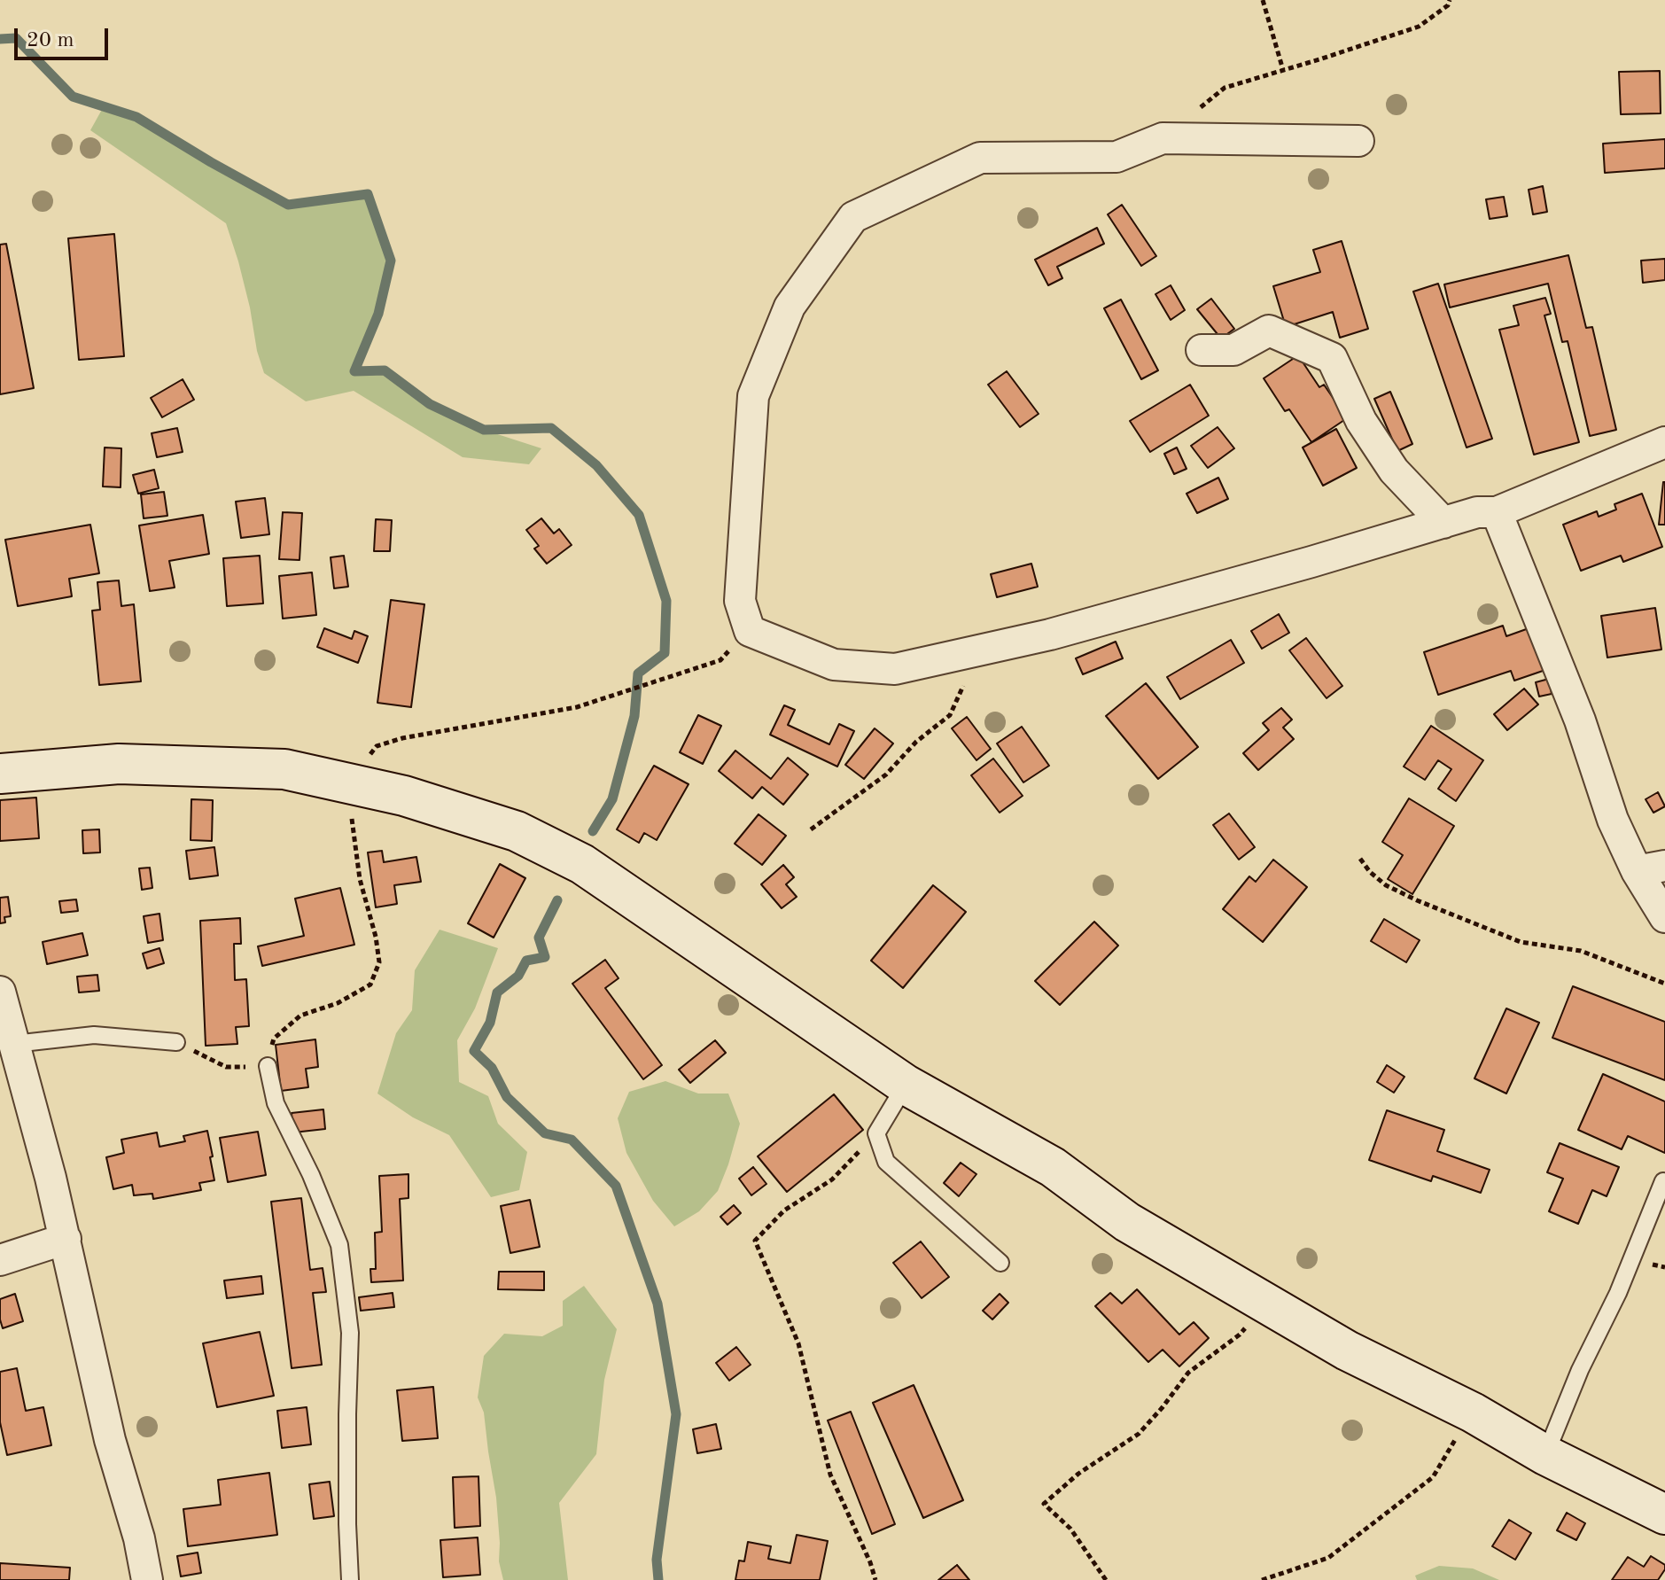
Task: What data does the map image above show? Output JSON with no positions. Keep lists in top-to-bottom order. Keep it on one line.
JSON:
{"scale_bar":"20 m"}
